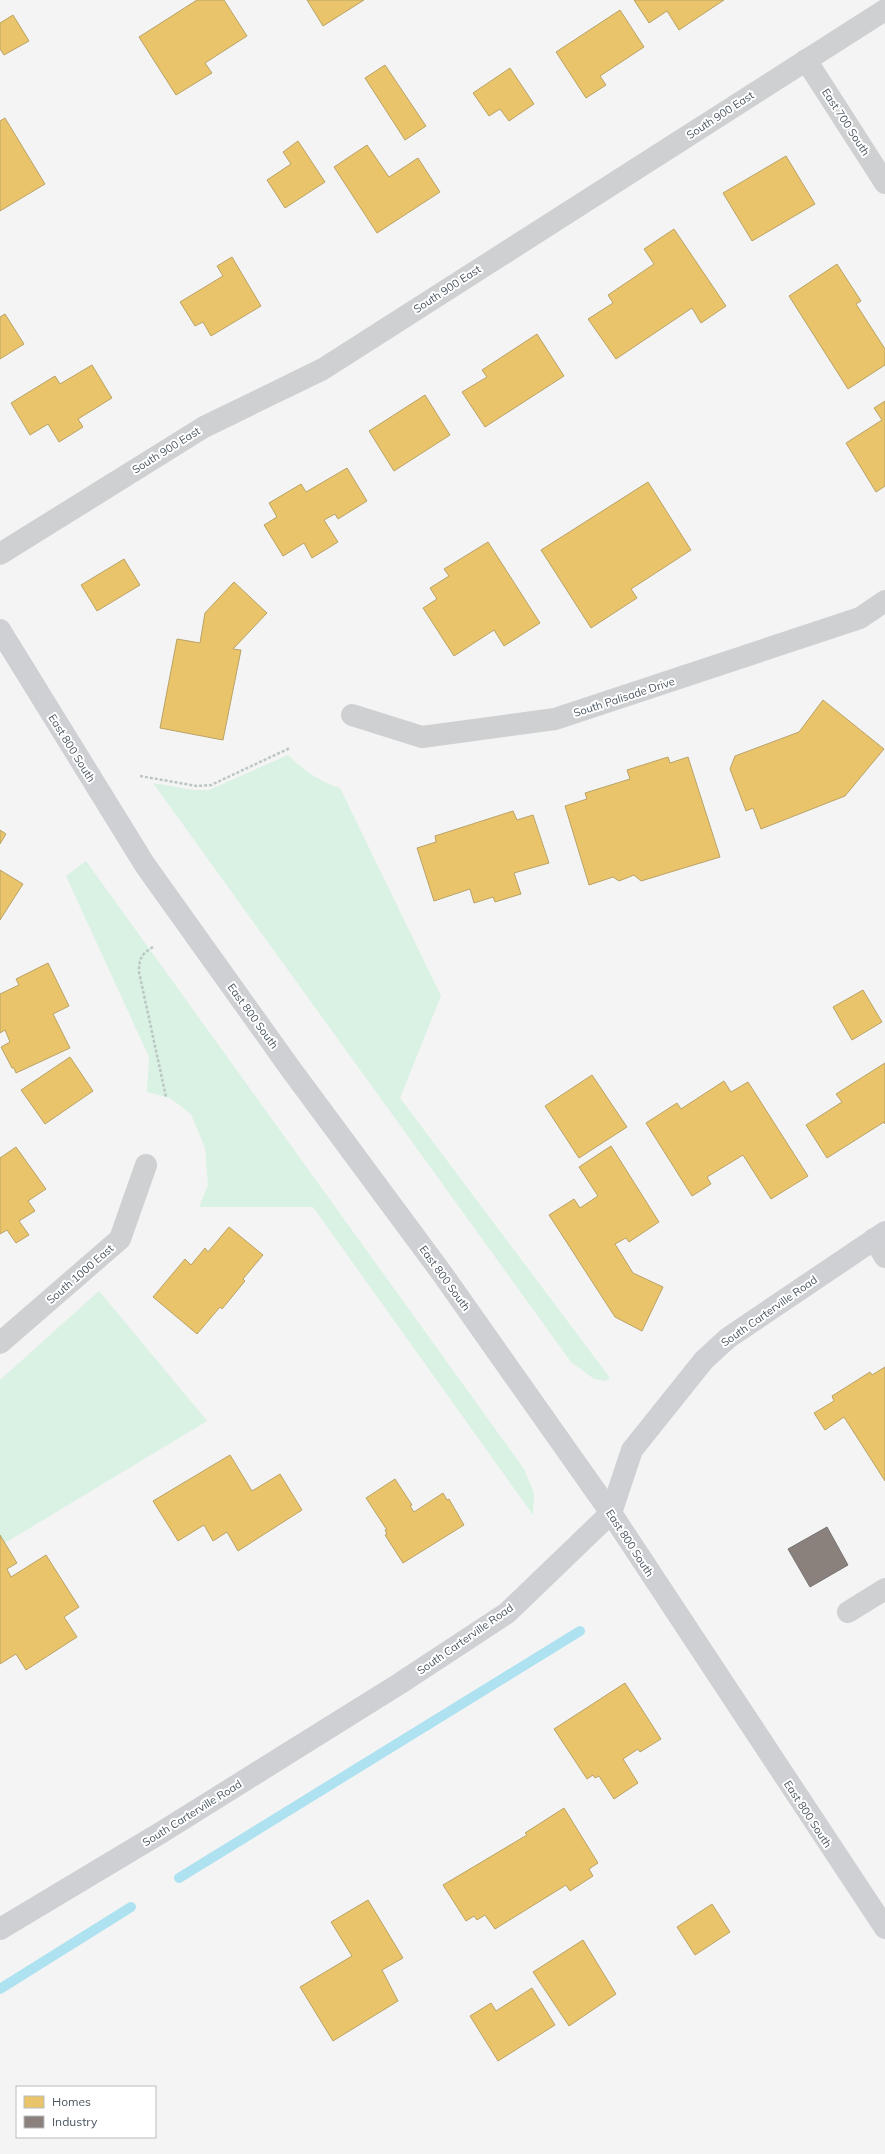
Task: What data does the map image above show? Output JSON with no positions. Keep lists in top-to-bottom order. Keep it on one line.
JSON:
{"streets":{"main road":["East 800 South","South Carterville Road"],"street":["South 900 East","East 700 South","South Palisade Drive","South 1000 East"]},"crossings":[["South 900 East","East 700 South"],["East 800 South","South Carterville Road"]],"legend":["Homes","Industry"]}
